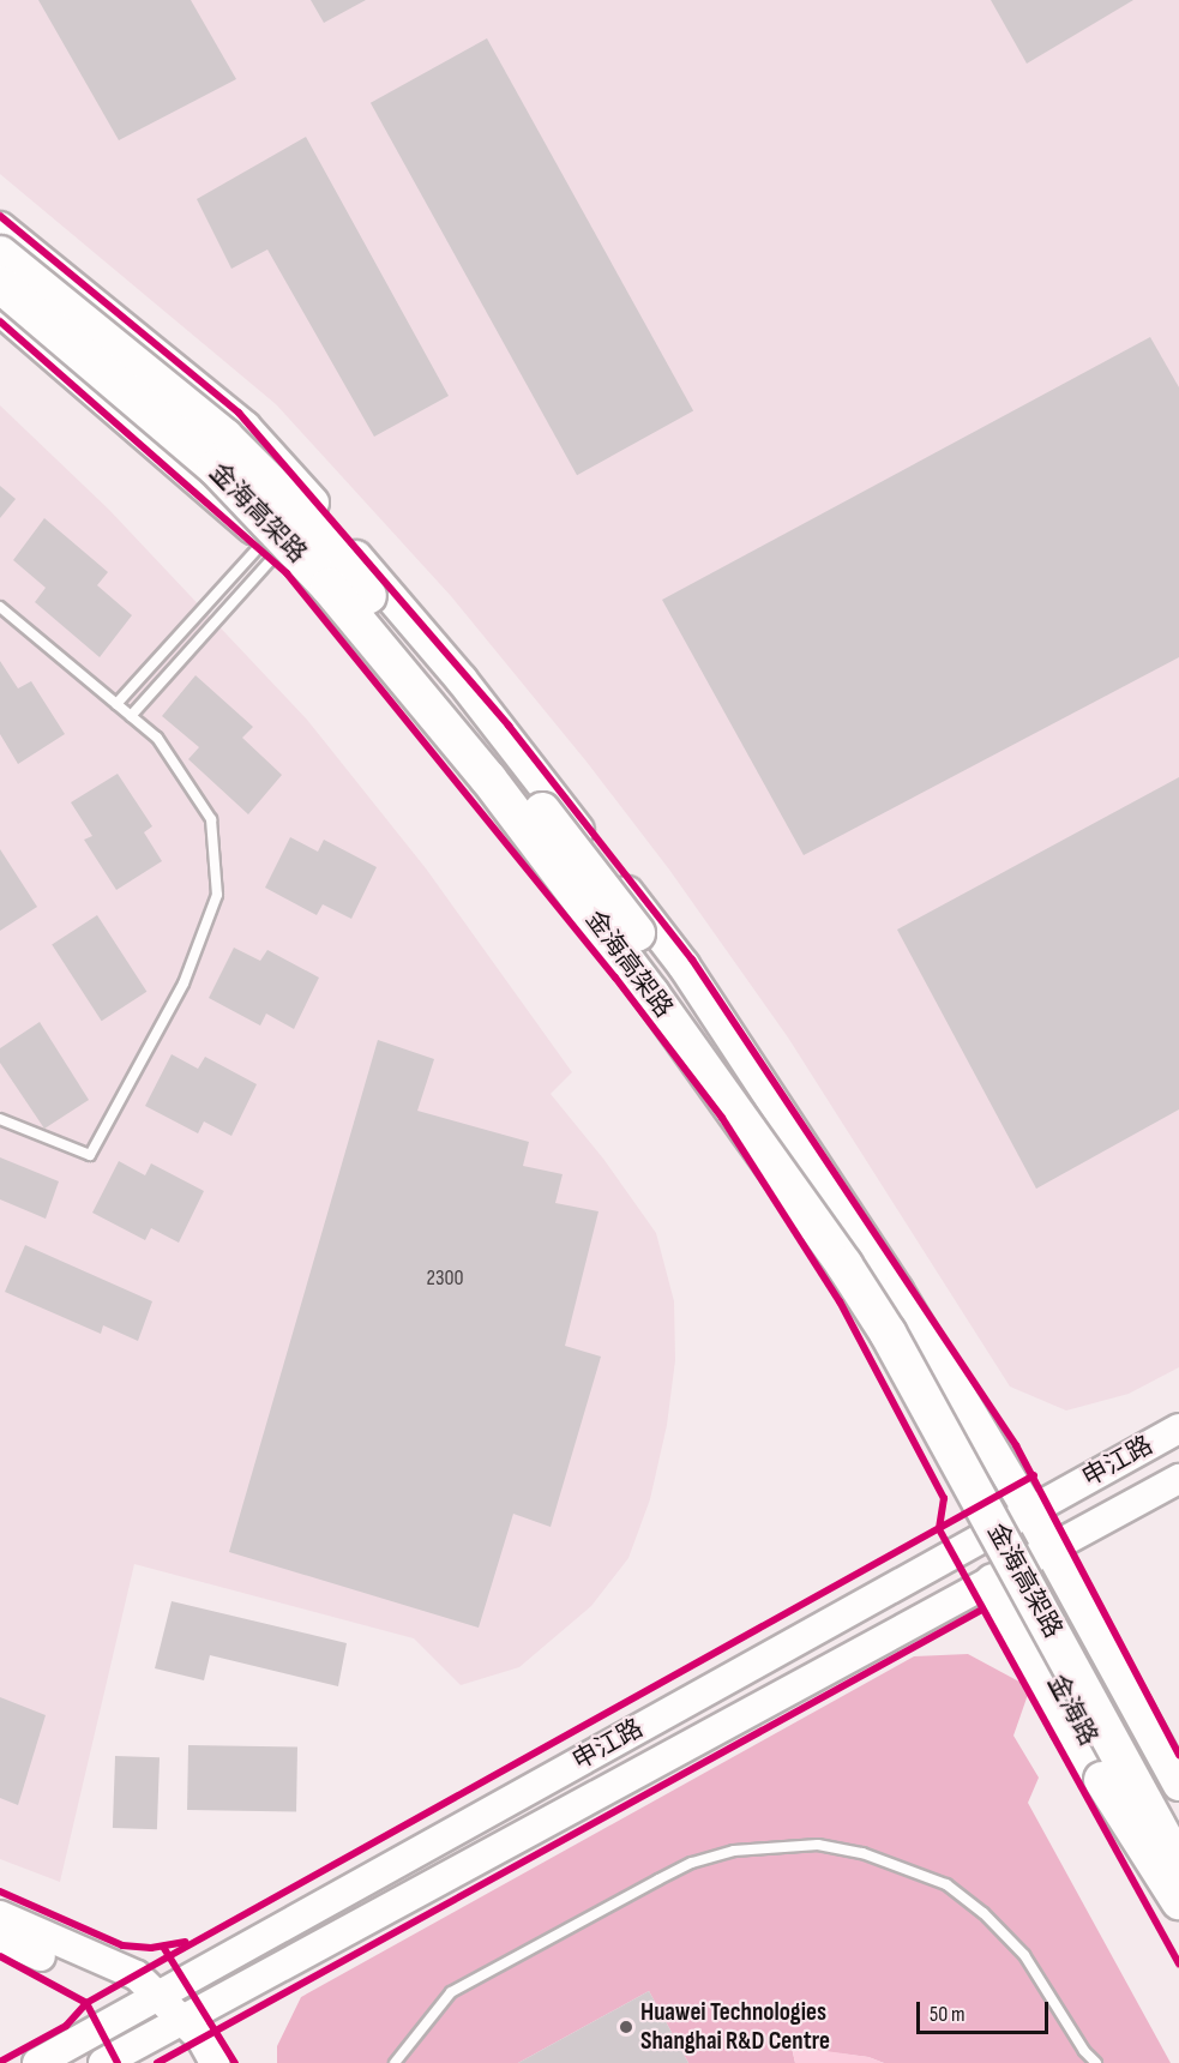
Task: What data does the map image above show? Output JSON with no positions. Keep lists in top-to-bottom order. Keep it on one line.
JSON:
{"streets":{"highway":["金海高架路"],"main road":["申江路","金海路"]},"crossings":[["申江路","金海路"]],"places":["Huawei Technologies Shanghai R&D Centre"],"house_numbers":["2300"],"scale_bar":"50 m"}
